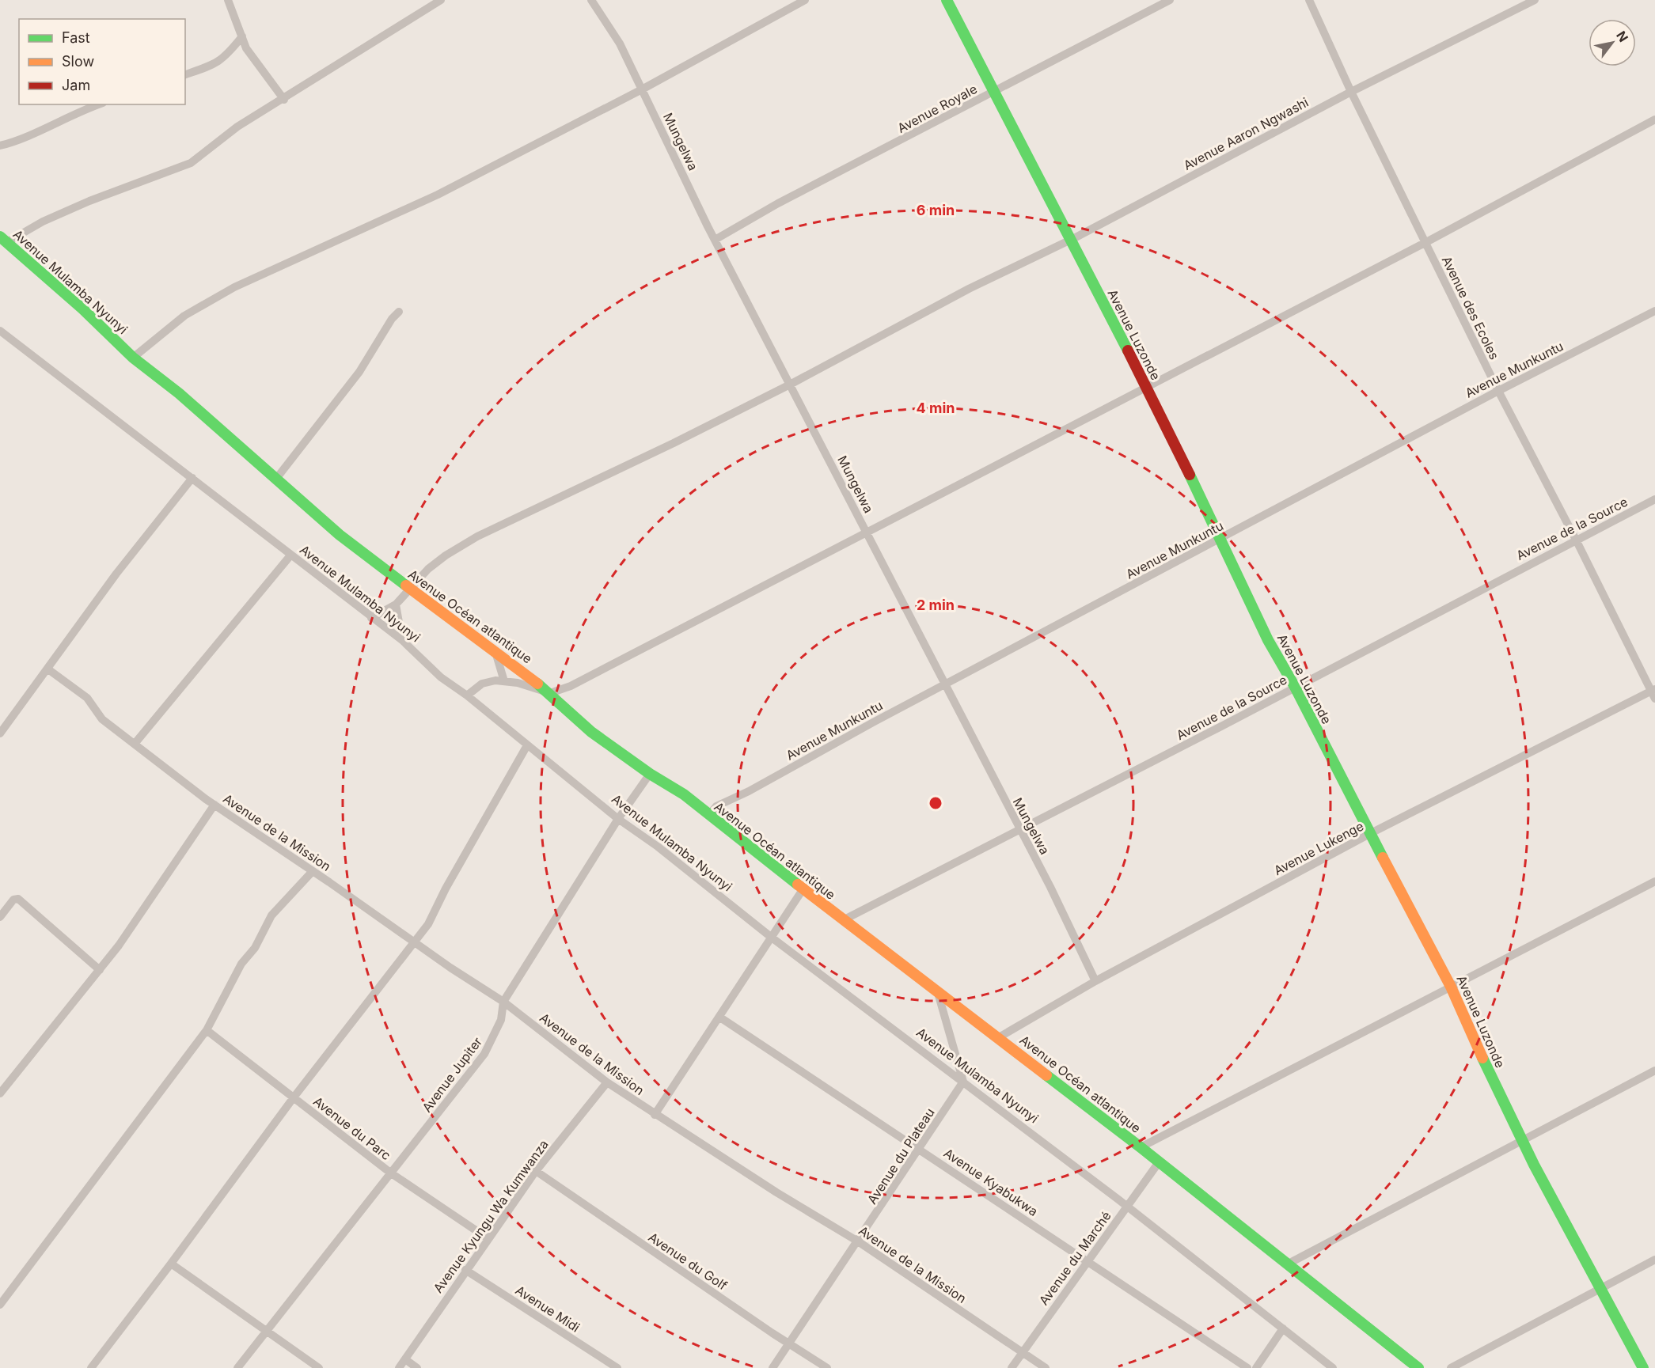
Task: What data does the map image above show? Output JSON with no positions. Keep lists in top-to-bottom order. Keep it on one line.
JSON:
{"streets":{"street":["Avenue Royale","Avenue Aaron Ngwashi","Mungelwa","Avenue Mulamba Nyunyi","Avenue des Ecoles","Avenue Luzonde","Avenue Munkuntu","Avenue de la Source","Avenue Océan atlantique","Avenue de la Mission","Avenue Lukenge","Avenue Jupiter","Avenue du Parc","Avenue du Plateau","Avenue Kyabukwa","Avenue Kyungu Wa Kumwanza","Avenue du Marché","Avenue du Golf","Avenue Midi"]},"crossings":[["Avenue Royale","Mungelwa"],["Avenue Royale","Avenue Luzonde"],["Avenue Aaron Ngwashi","Mungelwa"],["Avenue Aaron Ngwashi","Avenue des Ecoles"],["Avenue Aaron Ngwashi","Avenue Luzonde"],["Avenue Aaron Ngwashi","Avenue Océan atlantique"],["Mungelwa","Avenue Munkuntu"],["Mungelwa","Avenue de la Source"],["Mungelwa","Avenue Lukenge"],["Avenue Mulamba Nyunyi","Avenue Océan atlantique"],["Avenue Mulamba Nyunyi","Avenue Jupiter"],["Avenue Mulamba Nyunyi","Avenue du Plateau"],["Avenue Mulamba Nyunyi","Avenue du Marché"],["Avenue des Ecoles","Avenue Munkuntu"],["Avenue des Ecoles","Avenue de la Source"],["Avenue des Ecoles","Avenue Lukenge"],["Avenue Luzonde","Avenue Munkuntu"],["Avenue Luzonde","Avenue de la Source"],["Avenue Luzonde","Avenue Lukenge"],["Avenue Munkuntu","Avenue Océan atlantique"],["Avenue de la Source","Avenue Océan atlantique"],["Avenue Océan atlantique","Avenue Lukenge"],["Avenue Océan atlantique","Avenue Jupiter"],["Avenue Océan atlantique","Avenue du Marché"],["Avenue de la Mission","Avenue Jupiter"],["Avenue de la Mission","Avenue du Plateau"],["Avenue de la Mission","Avenue Kyungu Wa Kumwanza"],["Avenue de la Mission","Avenue du Marché"],["Avenue Jupiter","Avenue du Parc"],["Avenue du Parc","Avenue Kyungu Wa Kumwanza"],["Avenue du Plateau","Avenue Kyabukwa"],["Avenue du Plateau","Avenue du Golf"],["Avenue Kyabukwa","Avenue du Marché"],["Avenue Kyungu Wa Kumwanza","Avenue du Golf"],["Avenue Kyungu Wa Kumwanza","Avenue Midi"]],"legend":["Fast","Slow","Jam"],"north":"top right","rings":["6 min","4 min","2 min"]}
